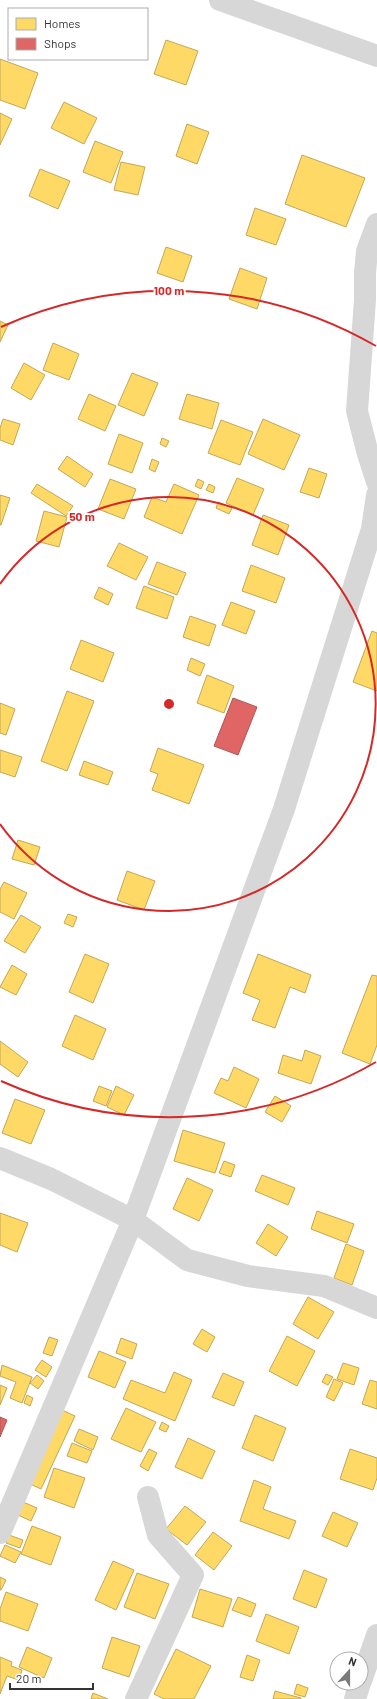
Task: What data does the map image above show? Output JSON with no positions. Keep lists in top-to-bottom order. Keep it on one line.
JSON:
{"legend":["Homes","Shops"],"scale_bar":"20 m","north":"top","rings":["100 m","50 m"]}
